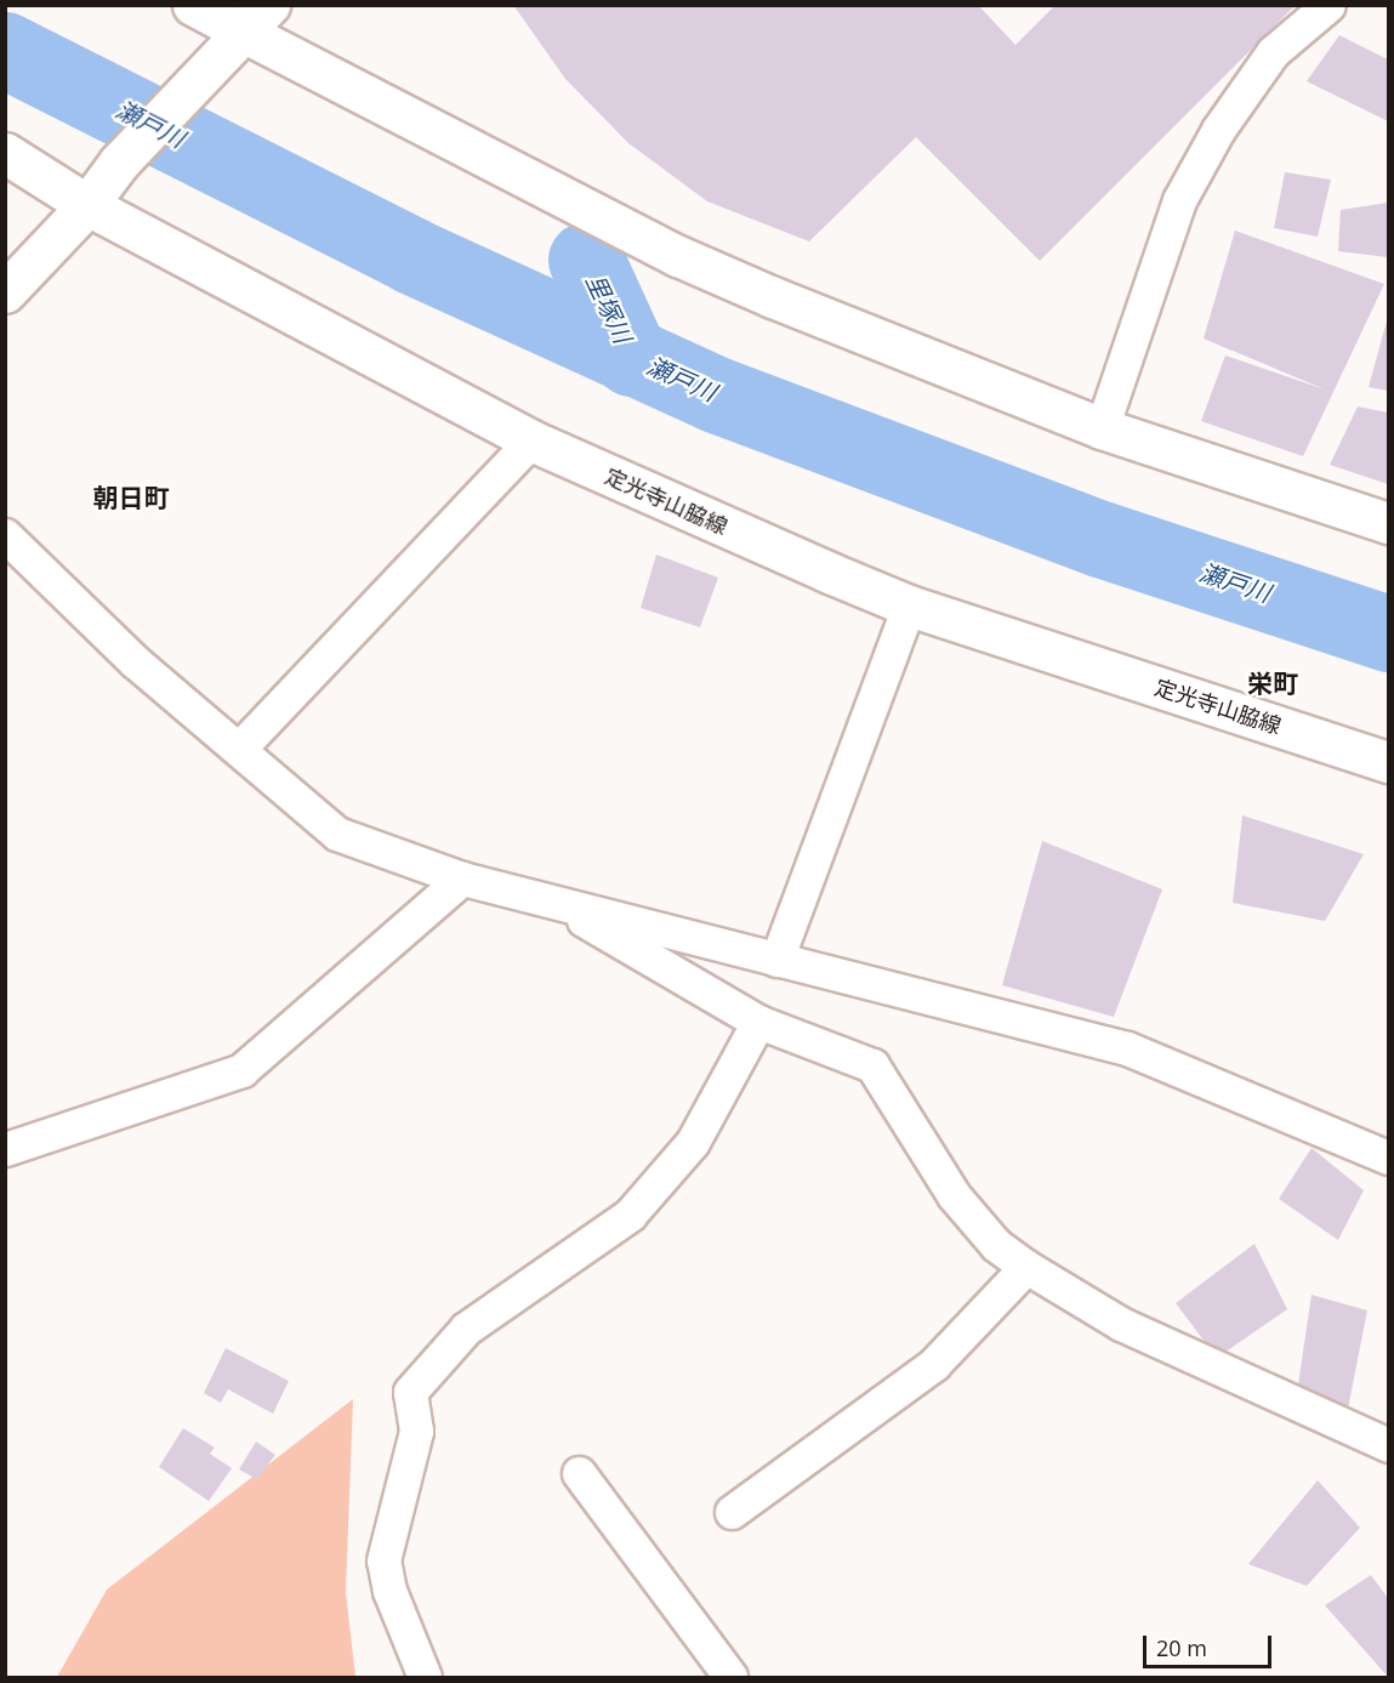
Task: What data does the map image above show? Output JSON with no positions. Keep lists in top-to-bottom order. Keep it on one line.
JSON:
{"streets":{"main road":["定光寺山脇線"]},"districts":["朝日町","栄町"],"water":["瀬戸川","里塚川"],"scale_bar":"20 m"}
